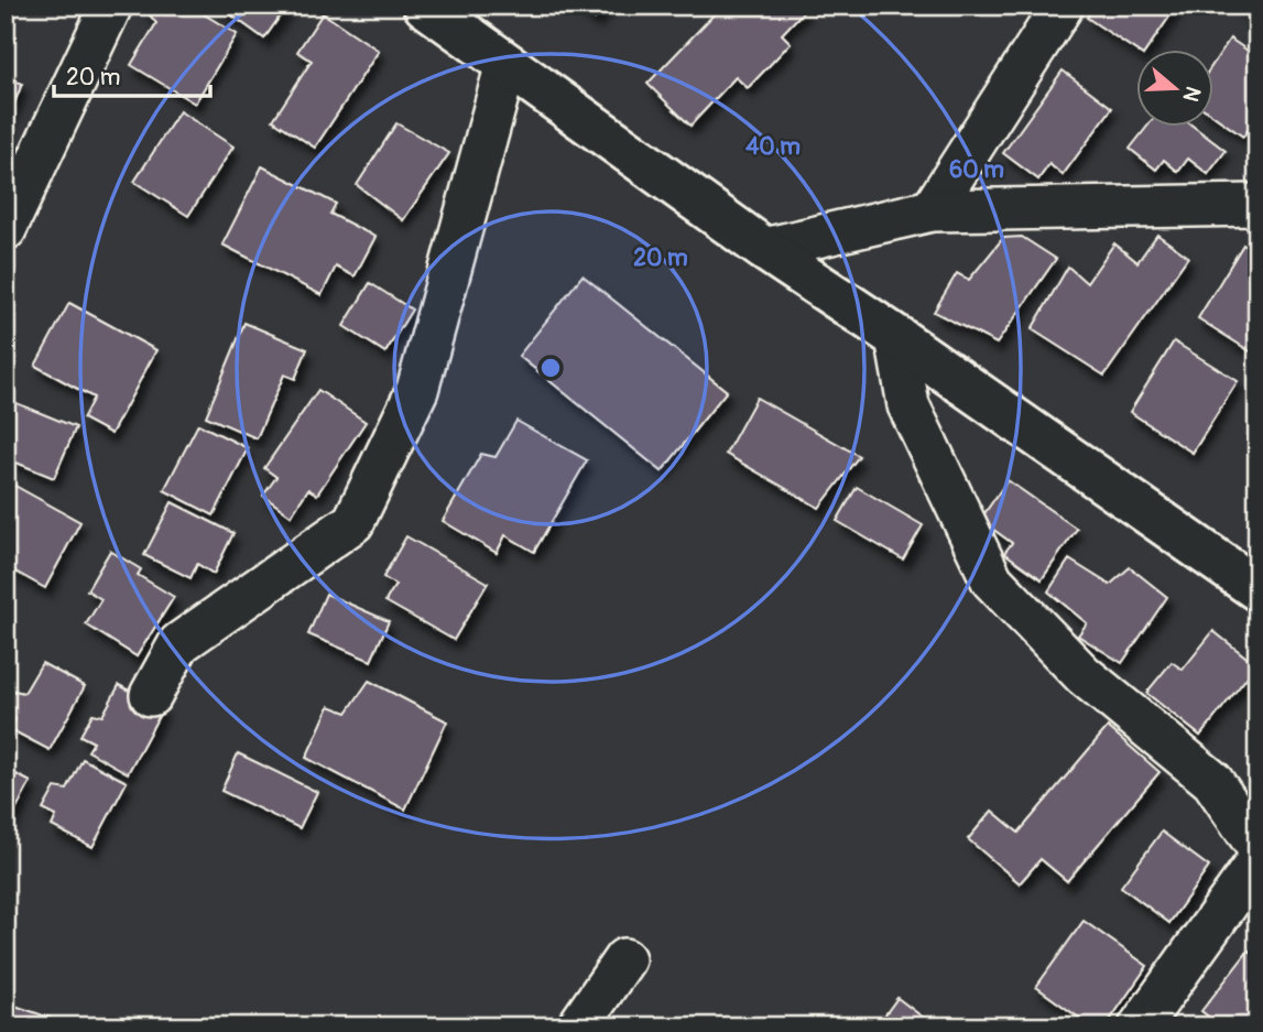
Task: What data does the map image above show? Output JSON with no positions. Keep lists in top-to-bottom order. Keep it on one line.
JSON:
{"scale_bar":"20 m","north":"right","rings":["40 m","60 m","20 m"]}
